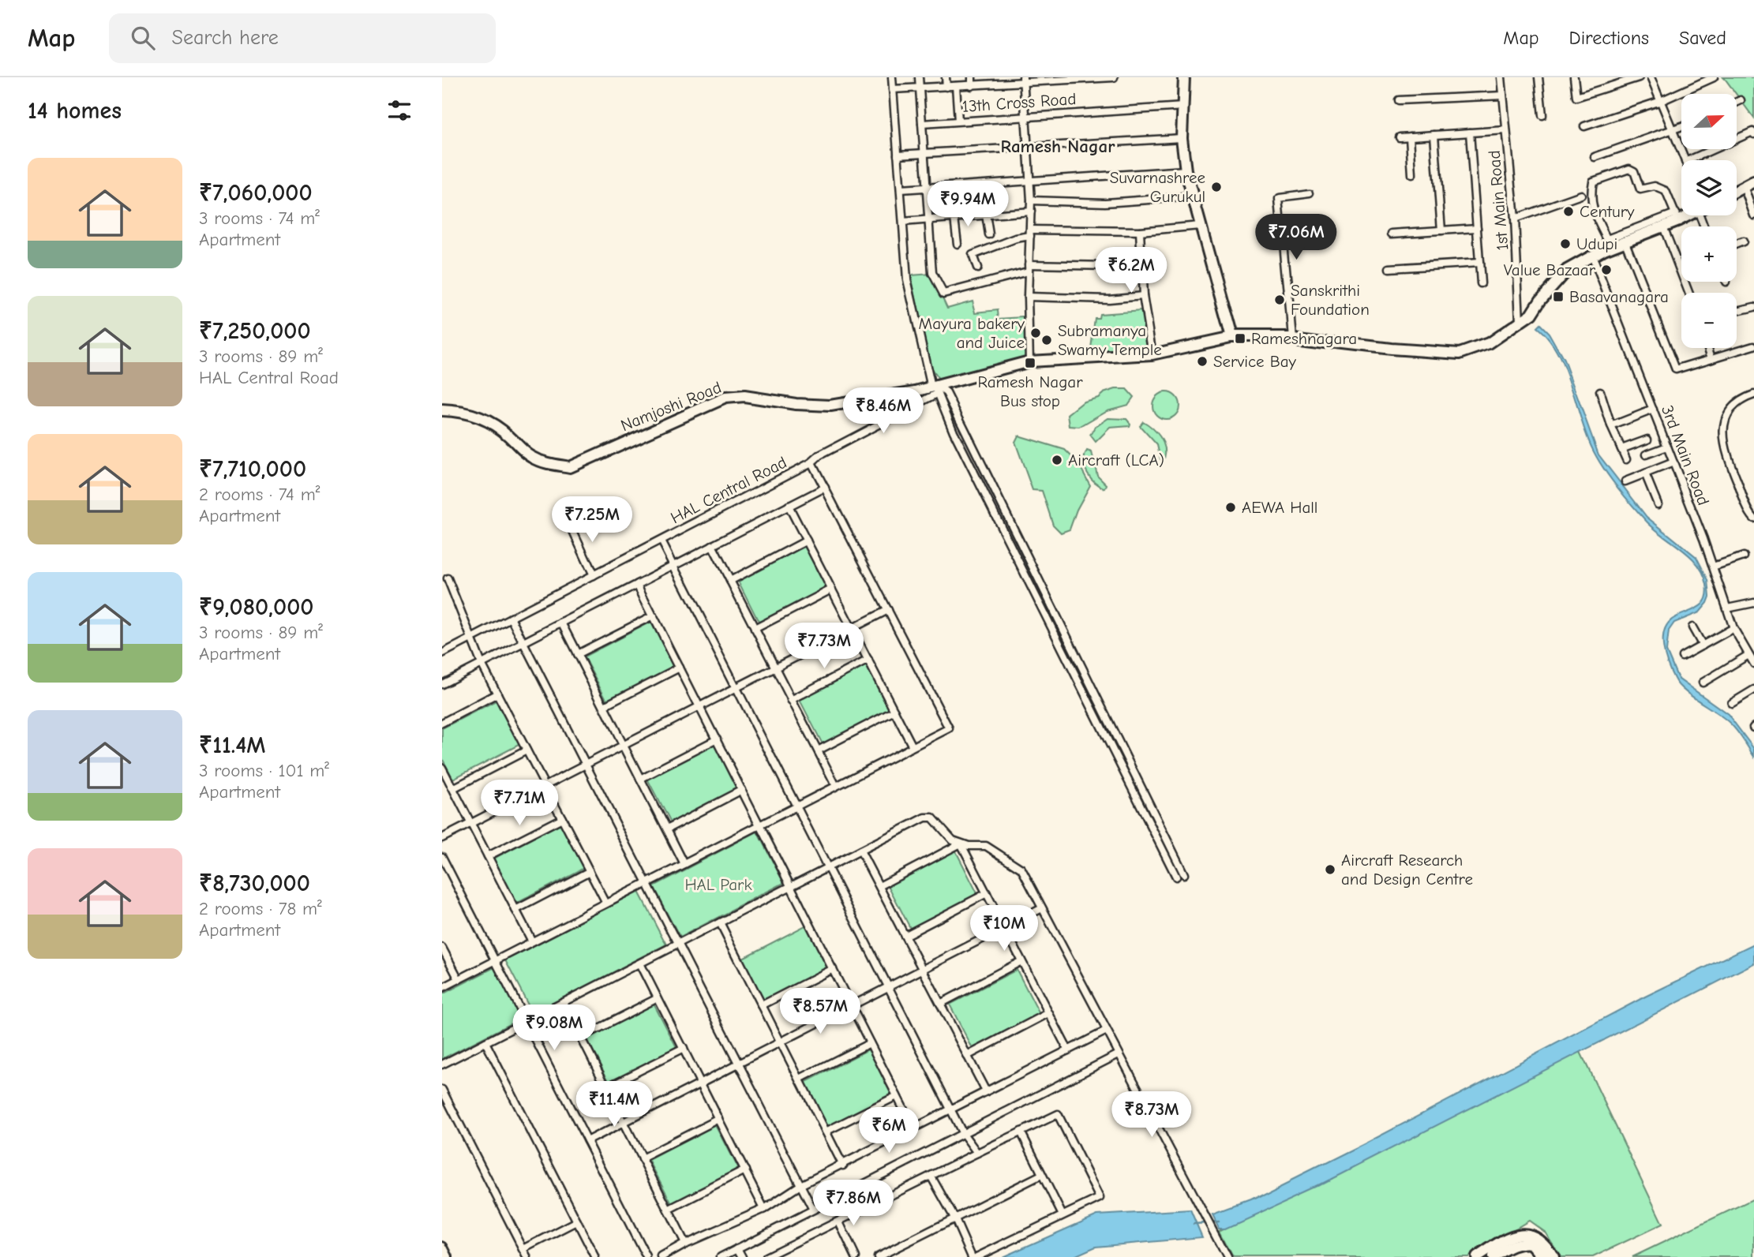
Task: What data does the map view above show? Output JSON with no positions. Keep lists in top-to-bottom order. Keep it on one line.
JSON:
{"streets":{"main road":["Namjoshi Road"],"street":["13th Cross Road","1st Main Road","3rd Main Road","HAL Central Road"]},"crossings":[["1st Main Road","Namjoshi Road"],["Namjoshi Road","3rd Main Road"],["Namjoshi Road","HAL Central Road"]],"districts":["Ramesh Nagar"],"parks":["HAL Park"],"places":{"other":["Suvarnashree Gurukul","Century","Udupi","Value Bazaar","Sanskrithi Foundation","Mayura bakery and Juice","Subramanya Swamy Temple","Service Bay","Aircraft (LCA)","AEWA Hall","Aircraft Research and Design Centre"],"transit":["Basavanagara","Rameshnagara","Ramesh Nagar Bus stop"]},"north":"right","page":{"header":"Map","search":"Search here","nav":["Map","Directions","Saved"],"heading":"14 homes","map_buttons":["+","−"],"list":[{"name":"₹7,060,000","note":"3 rooms · 74 m² · Apartment"},{"name":"₹7,250,000","note":"3 rooms · 89 m² · HAL Central Road"},{"name":"₹7,710,000","note":"2 rooms · 74 m² · Apartment"},{"name":"₹9,080,000","note":"3 rooms · 89 m² · Apartment"},{"name":"₹11.4M","note":"3 rooms · 101 m² · Apartment"},{"name":"₹8,730,000","note":"2 rooms · 78 m² · Apartment"}],"price":["₹9.94M","₹7.06M","₹6.2M","₹8.46M","₹7.25M","₹7.73M","₹7.71M","₹10M","₹8.57M","₹9.08M","₹11.4M","₹8.73M","₹6M","₹7.86M"]}}
